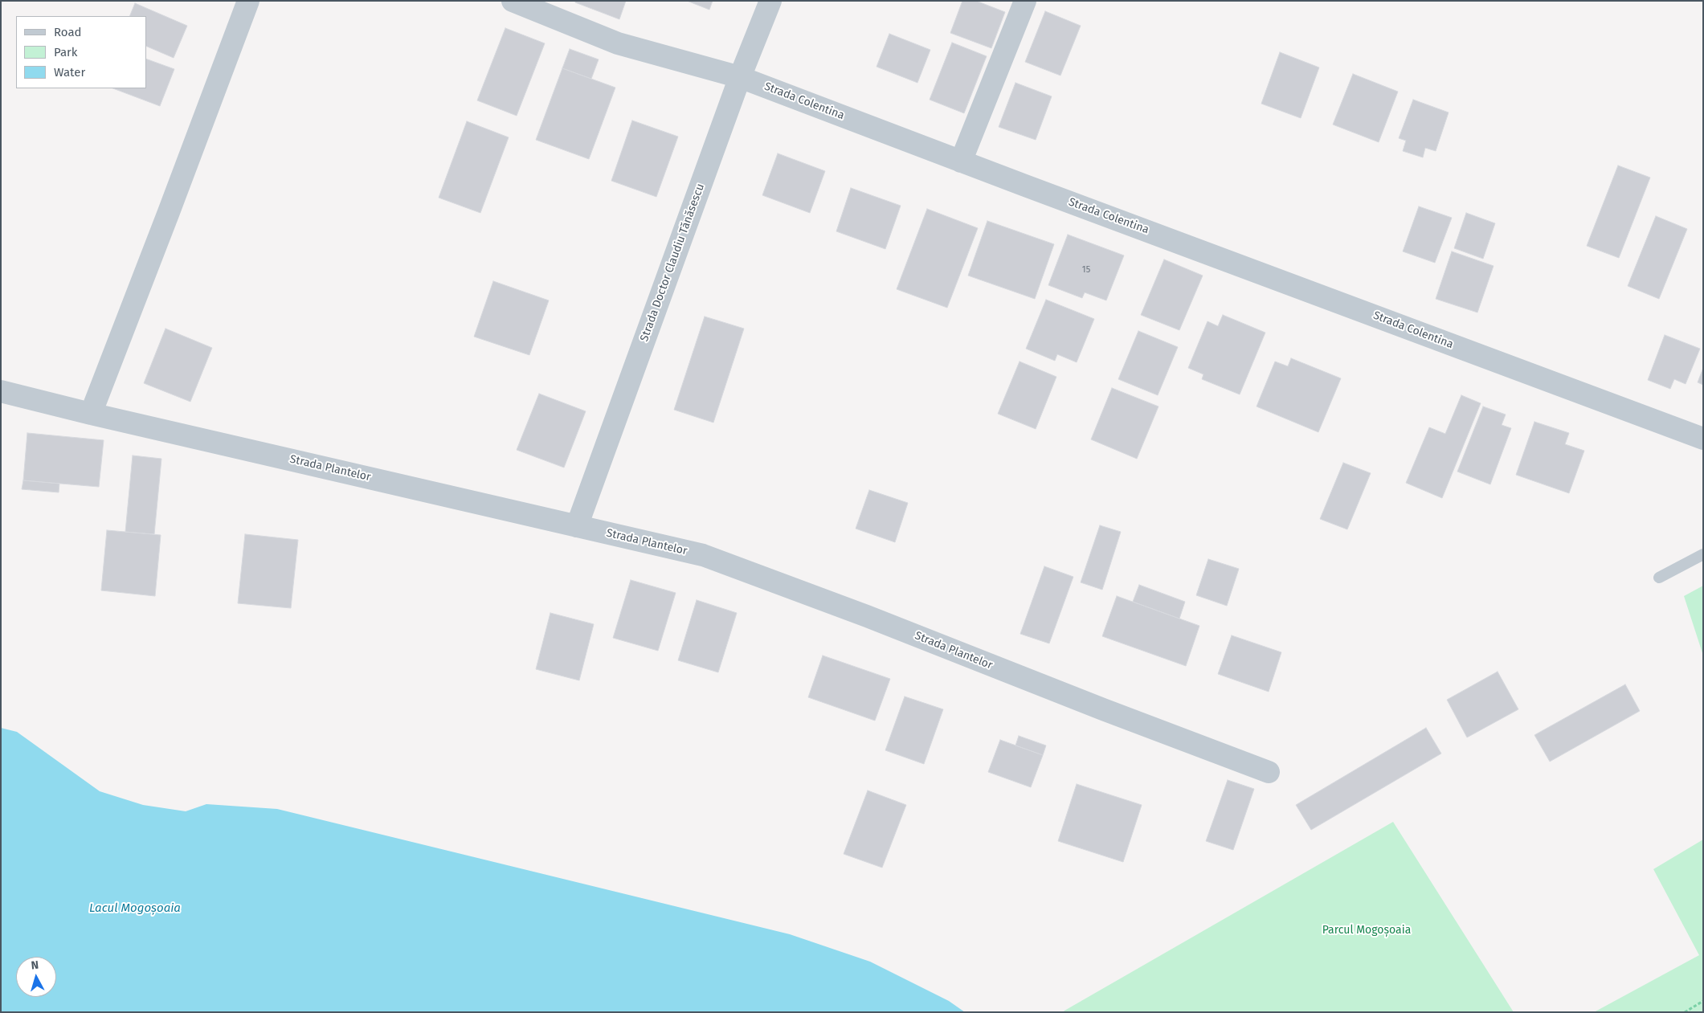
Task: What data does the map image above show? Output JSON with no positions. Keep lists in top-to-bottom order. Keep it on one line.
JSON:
{"streets":{"street":["Strada Colentina","Strada Doctor Claudiu Tănăsescu","Strada Plantelor"]},"crossings":[["Strada Colentina","Strada Doctor Claudiu Tănăsescu"],["Strada Doctor Claudiu Tănăsescu","Strada Plantelor"]],"water":["Lacul Mogoșoaia"],"parks":["Parcul Mogoșoaia"],"house_numbers":["15"],"legend":["Road","Park","Water"],"north":"top"}
